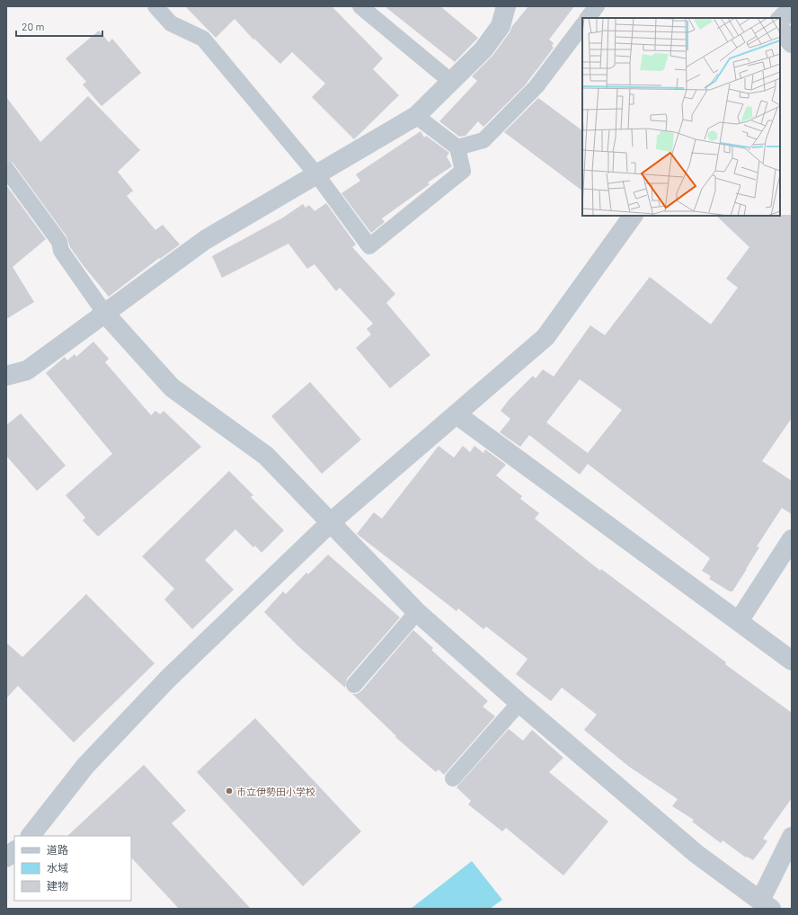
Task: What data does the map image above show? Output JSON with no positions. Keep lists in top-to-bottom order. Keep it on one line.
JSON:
{"places":["市立伊勢田小学校"],"legend":["道路","水域","建物"],"scale_bar":"20 m"}
